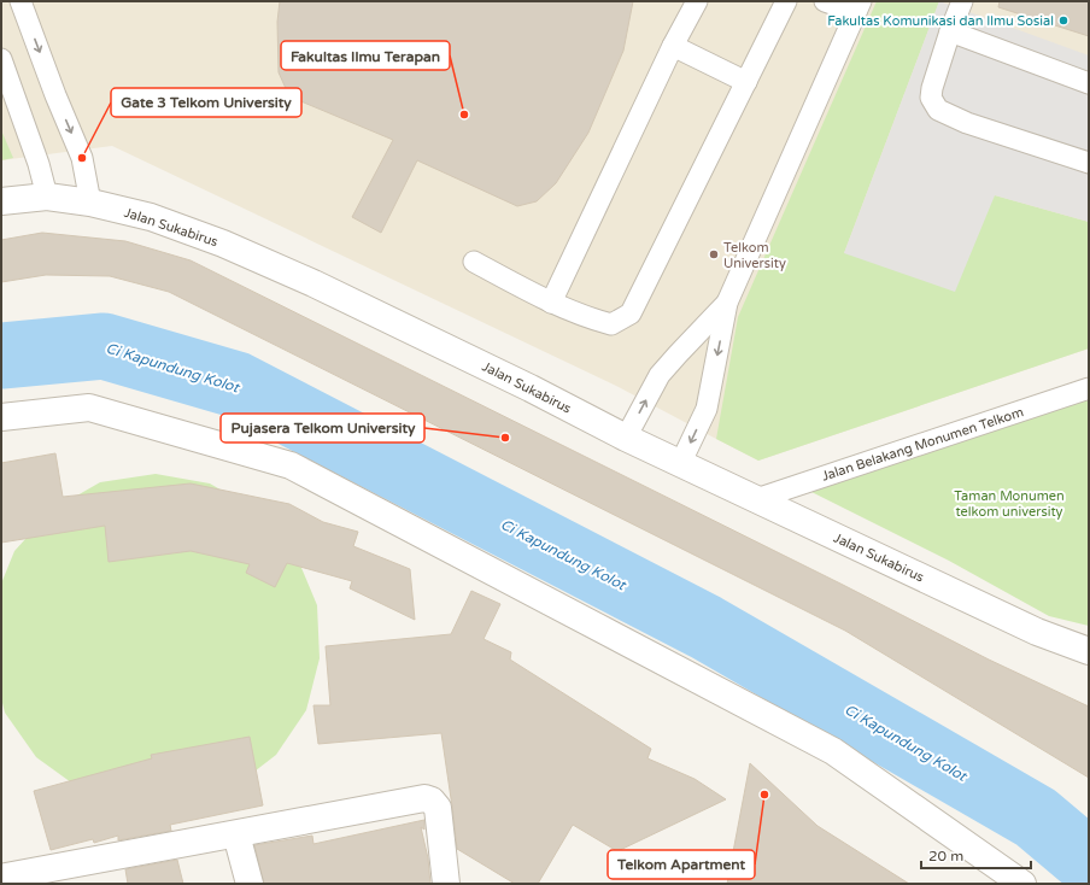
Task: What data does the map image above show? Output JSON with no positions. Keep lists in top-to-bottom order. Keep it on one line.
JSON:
{"streets":{"street":["Jalan Sukabirus"],"lane":["Jalan Belakang Monumen Telkom"]},"crossings":[["Jalan Sukabirus","Jalan Belakang Monumen Telkom"]],"water":["Ci Kapundung Kolot"],"parks":["Taman Monumen telkom university"],"places":["Fakultas Komunikasi dan Ilmu Sosial","Fakultas Ilmu Terapan","Gate 3 Telkom University","Telkom University","Pujasera Telkom University","Telkom Apartment"],"scale_bar":"20 m"}
